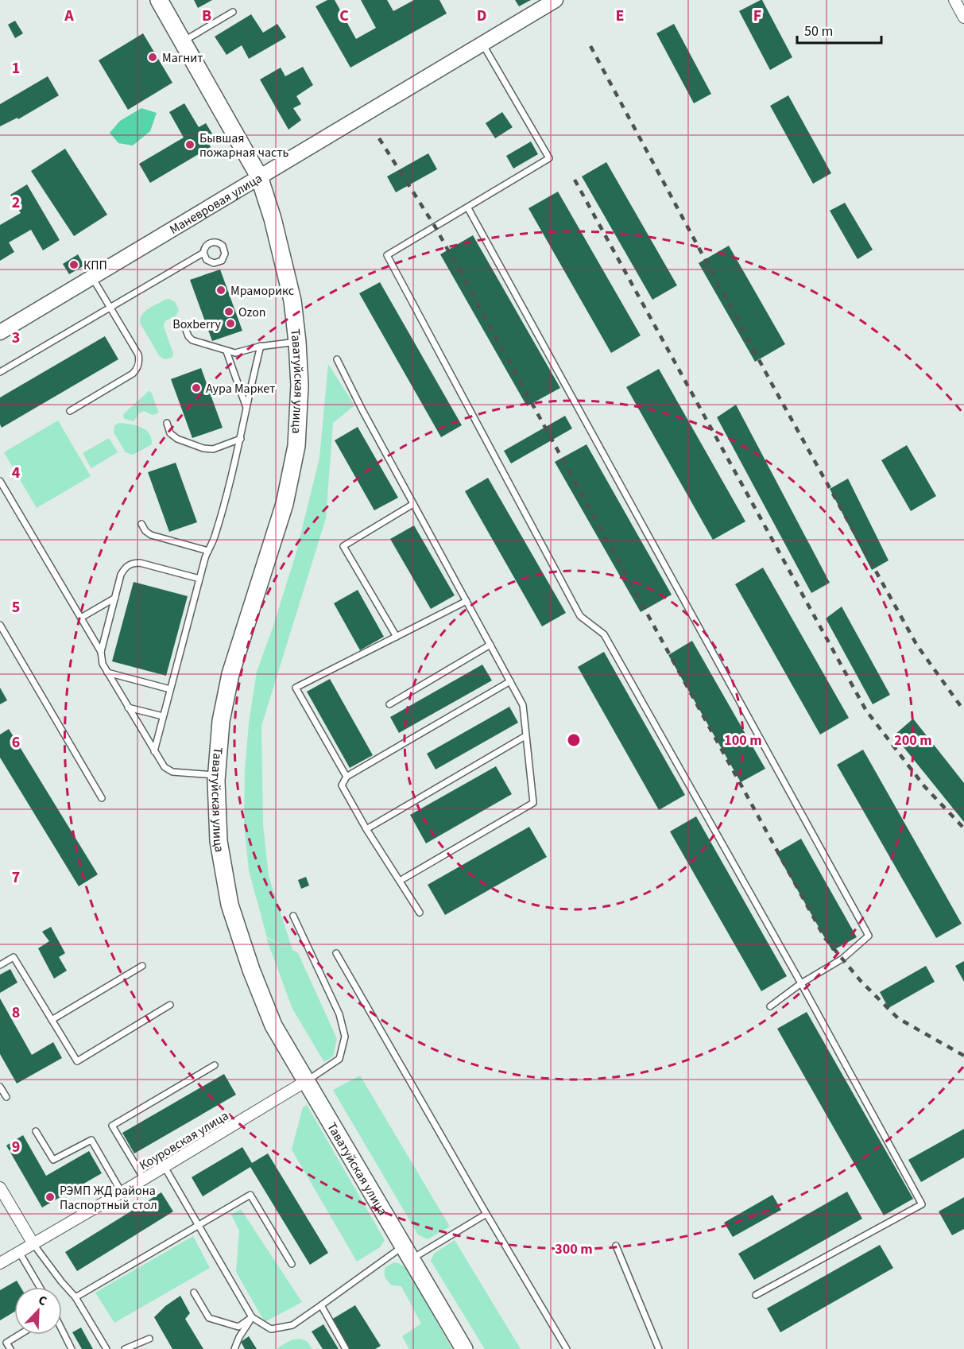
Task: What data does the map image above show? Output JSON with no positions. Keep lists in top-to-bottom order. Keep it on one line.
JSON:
{"streets":{"main road":["Маневровая улица","Таватуйская улица"],"street":["Коуровская улица"]},"crossings":[["Маневровая улица","Таватуйская улица"],["Таватуйская улица","Коуровская улица"]],"places":["Магнит","Бывшая пожарная часть","КПП","Мраморикс","Ozon","Boxberry","Аура Маркет","РЭМП ЖД района Паспортный стол"],"scale_bar":"50 m","north":"top right","grid":{"columns":["A","B","C","D","E","F"],"rows":["1","2","3","4","5","6","7","8","9"]},"rings":["100 m","200 m","300 m"]}
